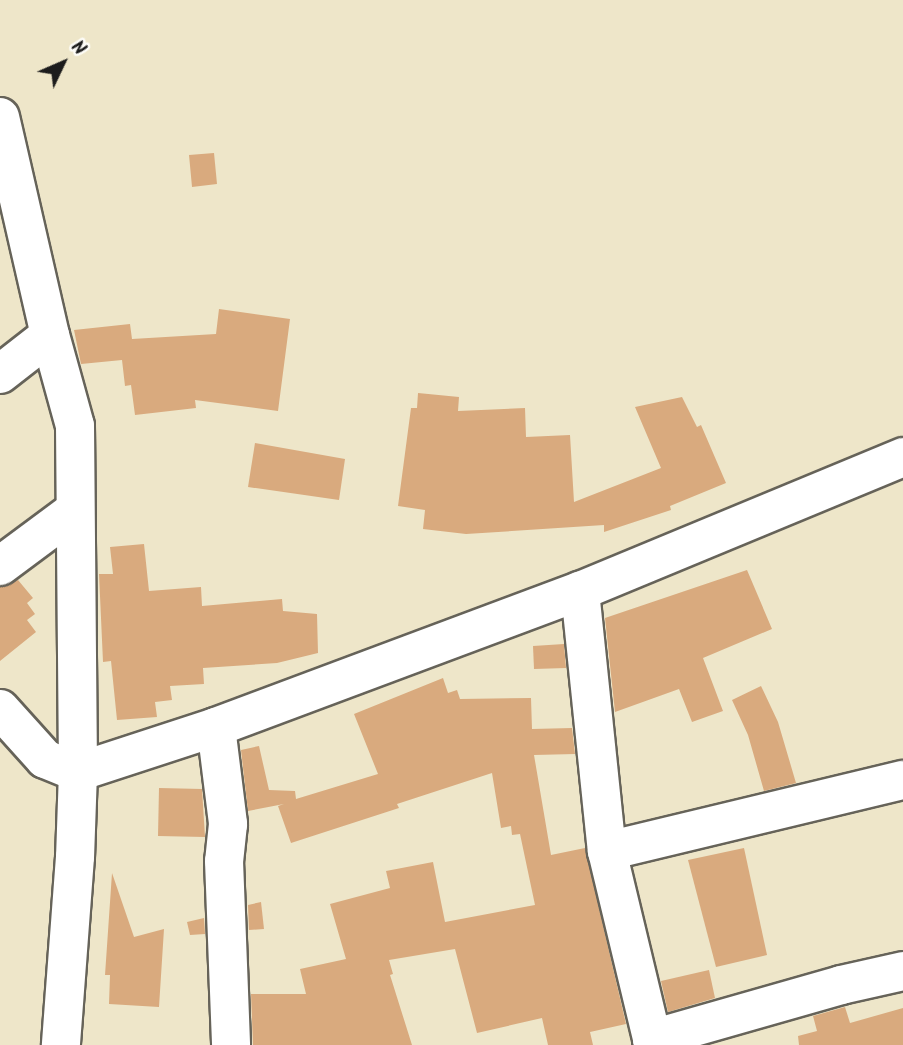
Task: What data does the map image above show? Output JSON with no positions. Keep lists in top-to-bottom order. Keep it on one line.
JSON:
{"north":"top right"}
